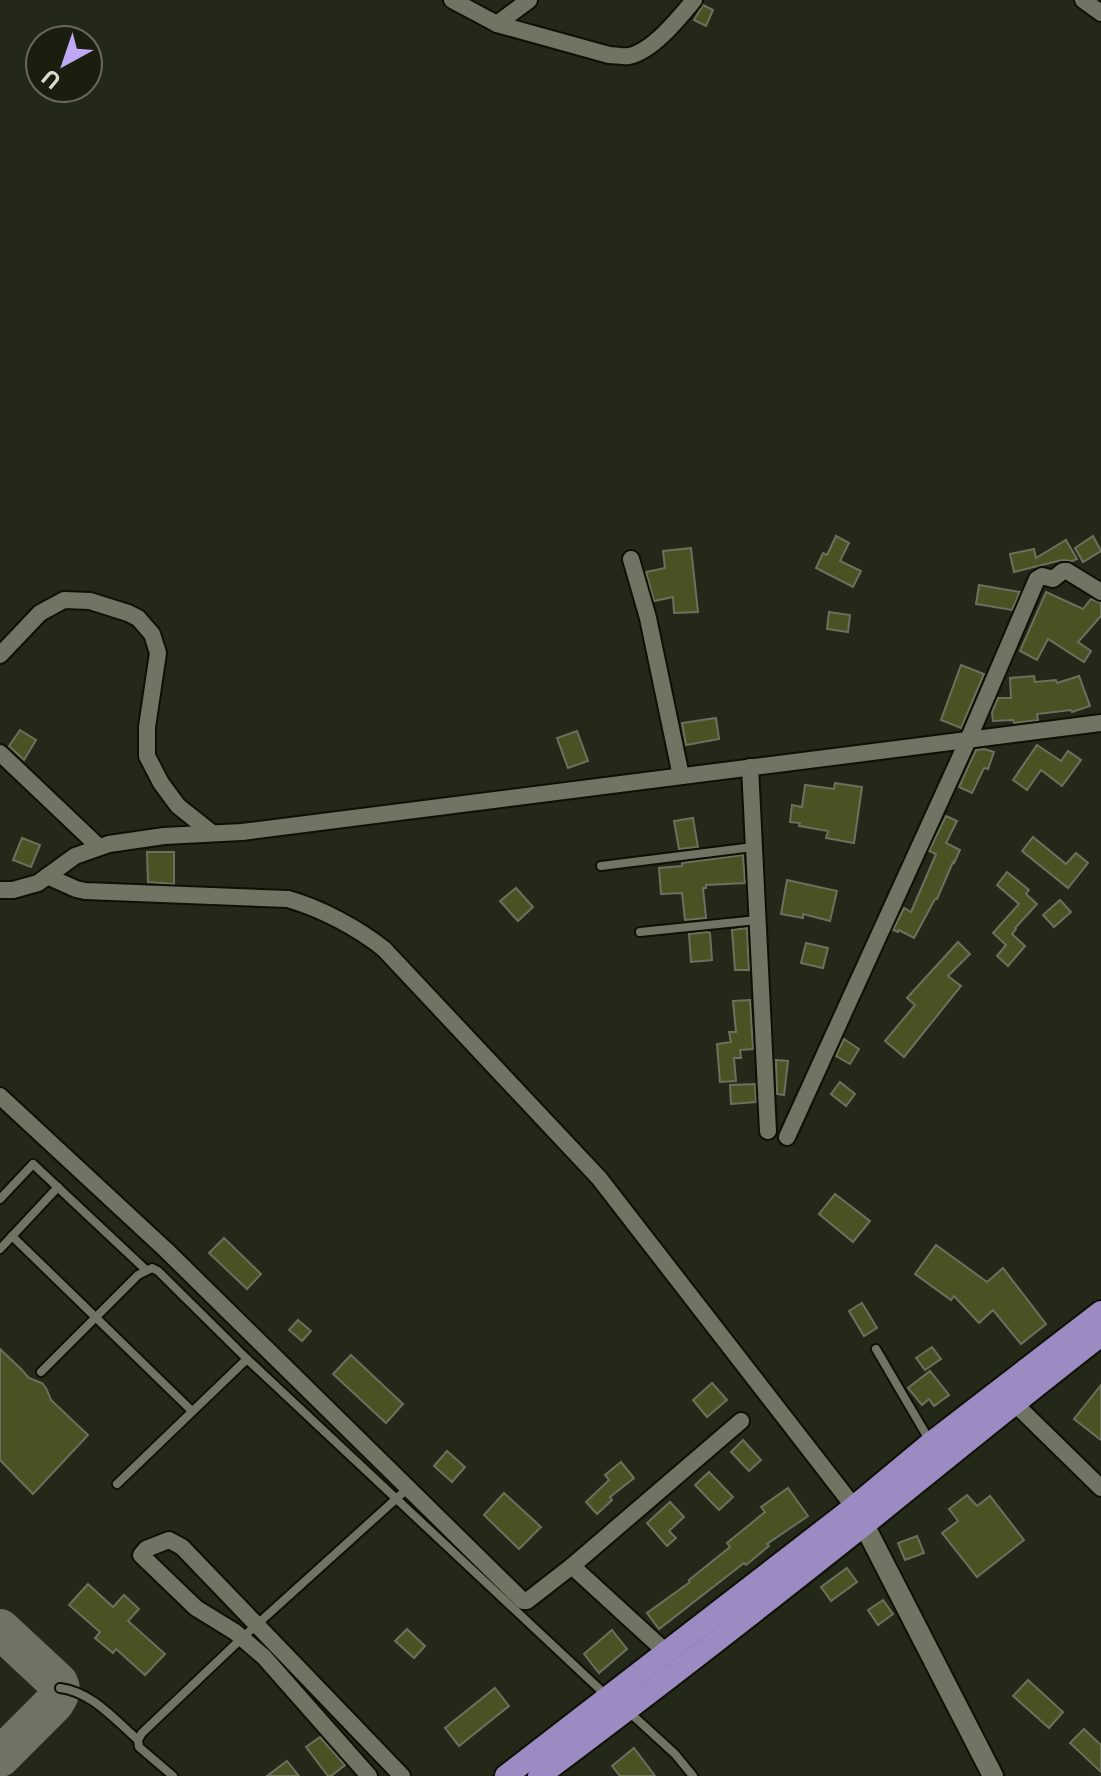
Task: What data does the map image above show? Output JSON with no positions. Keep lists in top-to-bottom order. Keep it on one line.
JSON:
{"north":"bottom left"}
